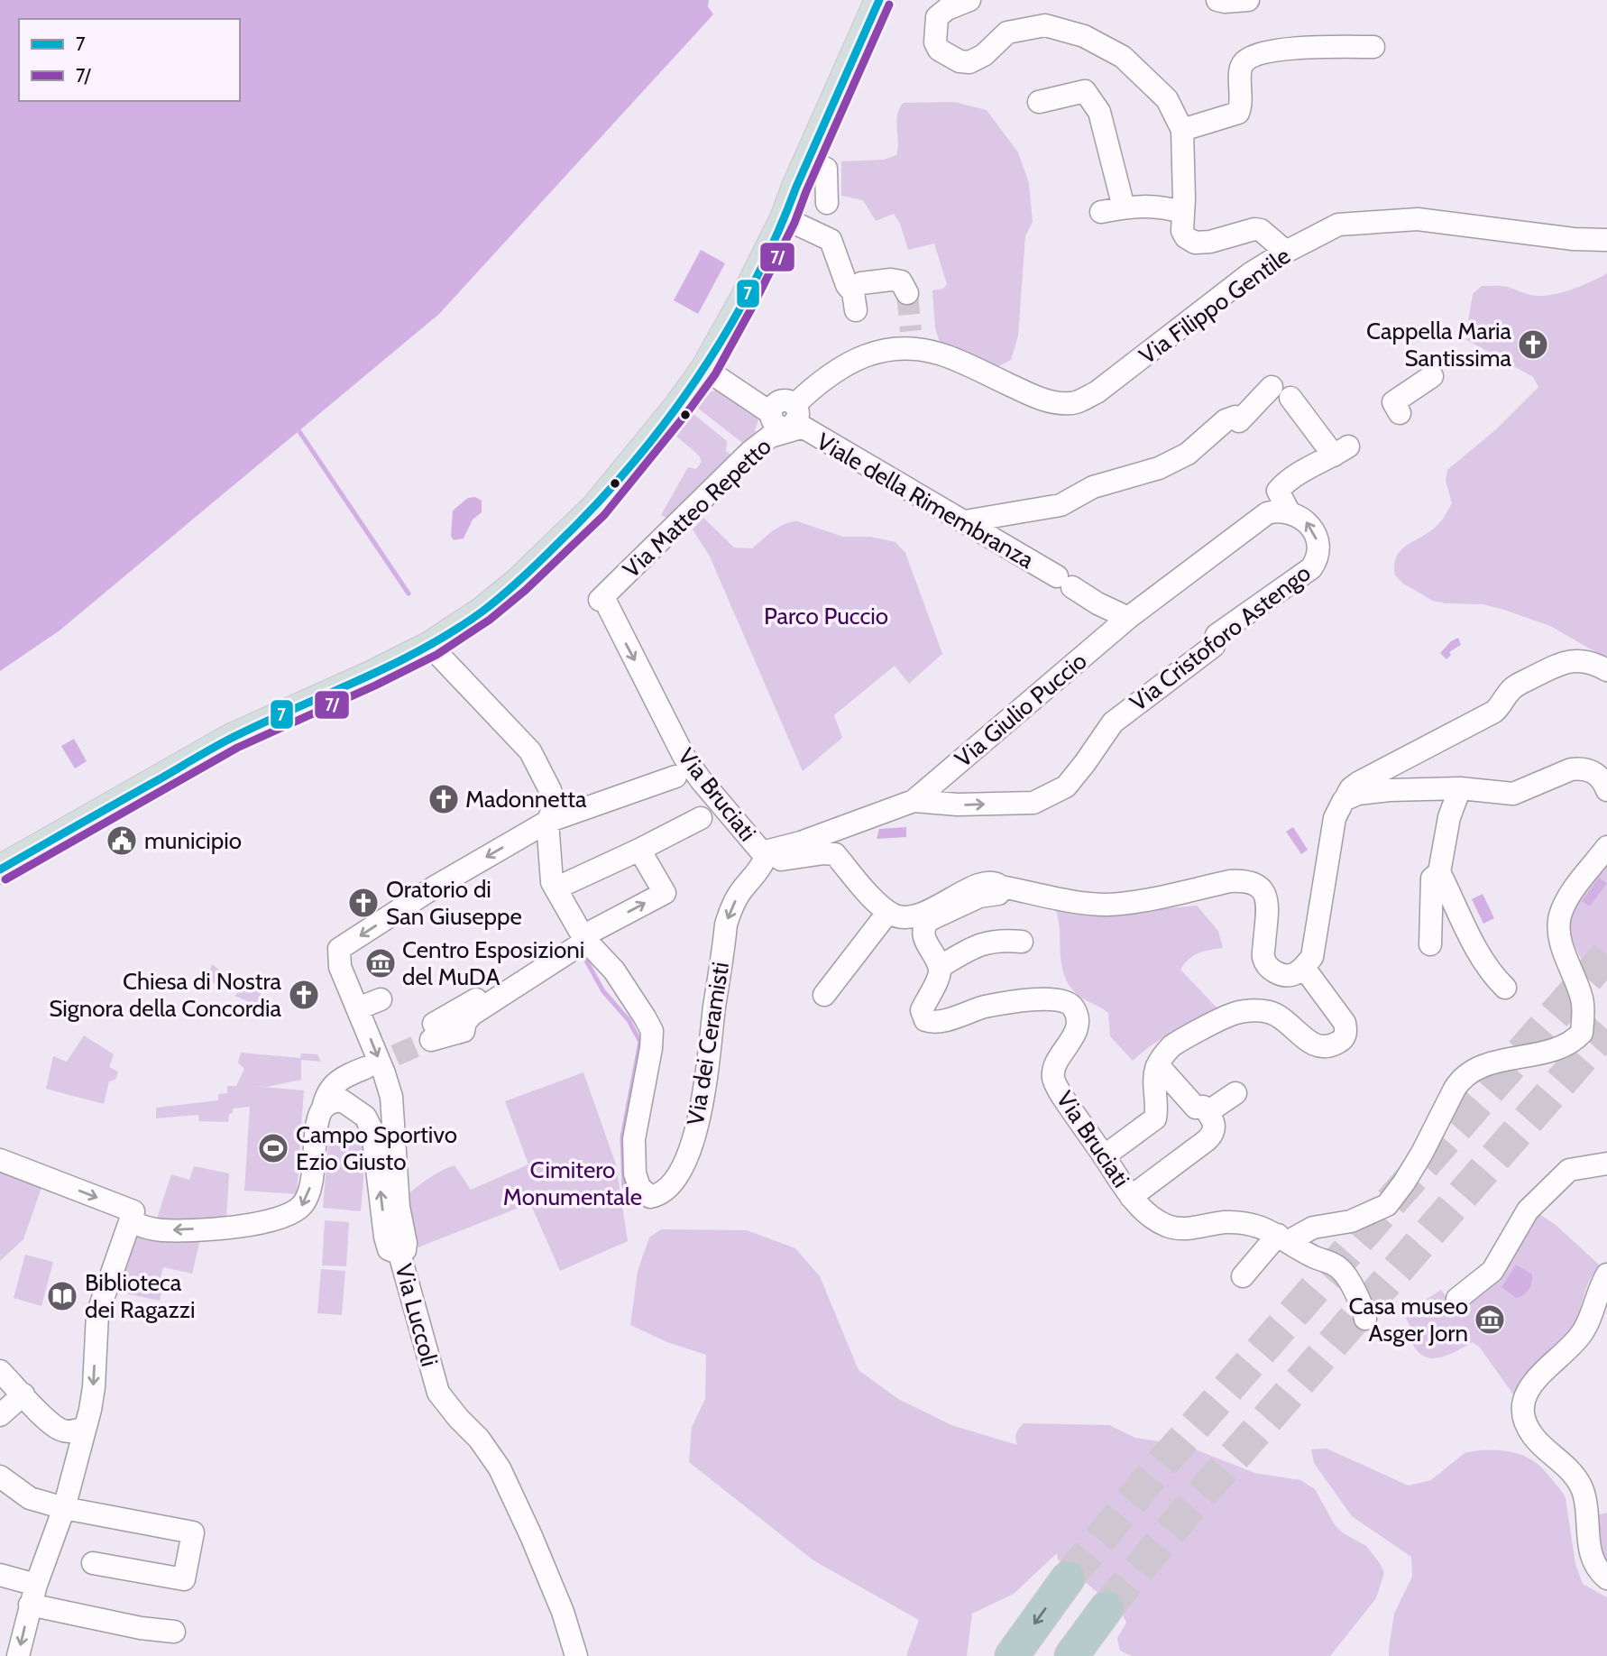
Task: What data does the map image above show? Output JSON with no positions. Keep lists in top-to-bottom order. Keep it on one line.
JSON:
{"streets":{"street":["Via Filippo Gentile","Viale della Rimembranza","Via Matteo Repetto","Via Cristoforo Astengo","Via Giulio Puccio","Via Bruciati","Via dei Ceramisti","Via Luccoli"]},"crossings":[["Via Filippo Gentile","Viale della Rimembranza"],["Via Filippo Gentile","Via Matteo Repetto"],["Viale della Rimembranza","Via Matteo Repetto"],["Viale della Rimembranza","Via Giulio Puccio"],["Via Matteo Repetto","Via Bruciati"],["Via Cristoforo Astengo","Via Giulio Puccio"],["Via Cristoforo Astengo","Via Bruciati"],["Via Cristoforo Astengo","Via dei Ceramisti"],["Via Bruciati","Via dei Ceramisti"],["Via dei Ceramisti","Via Luccoli"]],"one_way":["Via Cristoforo Astengo","Via Luccoli"],"parks":["Parco Puccio","Cimitero Monumentale"],"places":{"church":["Cappella Maria Santissima","Madonnetta","Oratorio di San Giuseppe","Chiesa di Nostra Signora della Concordia"],"public building":["municipio"],"museum":["Centro Esposizioni del MuDA","Casa museo Asger Jorn"],"sports":["Campo Sportivo Ezio Giusto"],"library":["Biblioteca dei Ragazzi"]},"lines":["transit line 7","transit line 7/"],"legend":["7","7/"]}
